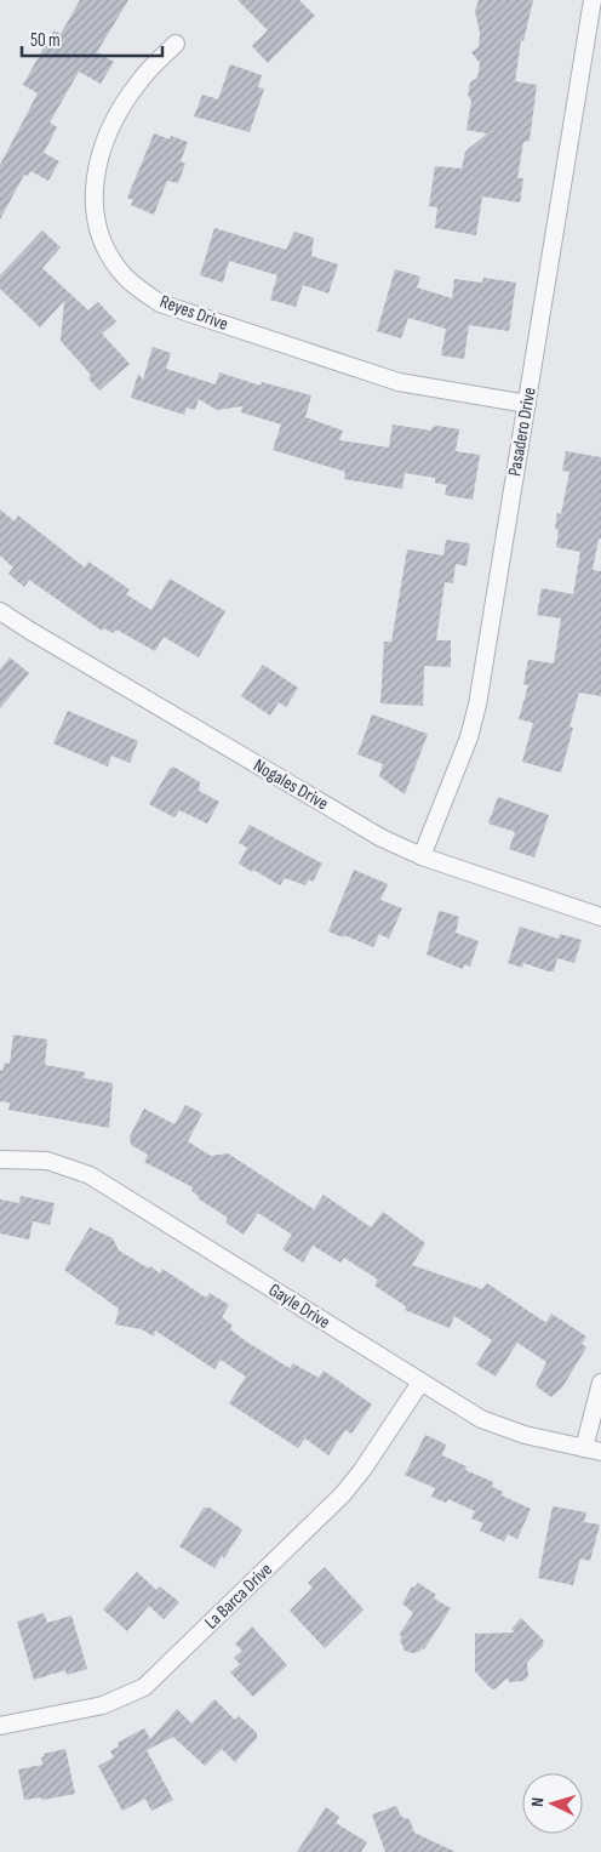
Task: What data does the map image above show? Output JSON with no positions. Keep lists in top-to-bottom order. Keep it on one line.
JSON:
{"streets":{"street":["Reyes Drive","Pasadero Drive","Nogales Drive","Gayle Drive","La Barca Drive"]},"crossings":[["Reyes Drive","Pasadero Drive"],["Pasadero Drive","Nogales Drive"],["Gayle Drive","La Barca Drive"]],"scale_bar":"50 m","north":"left"}
